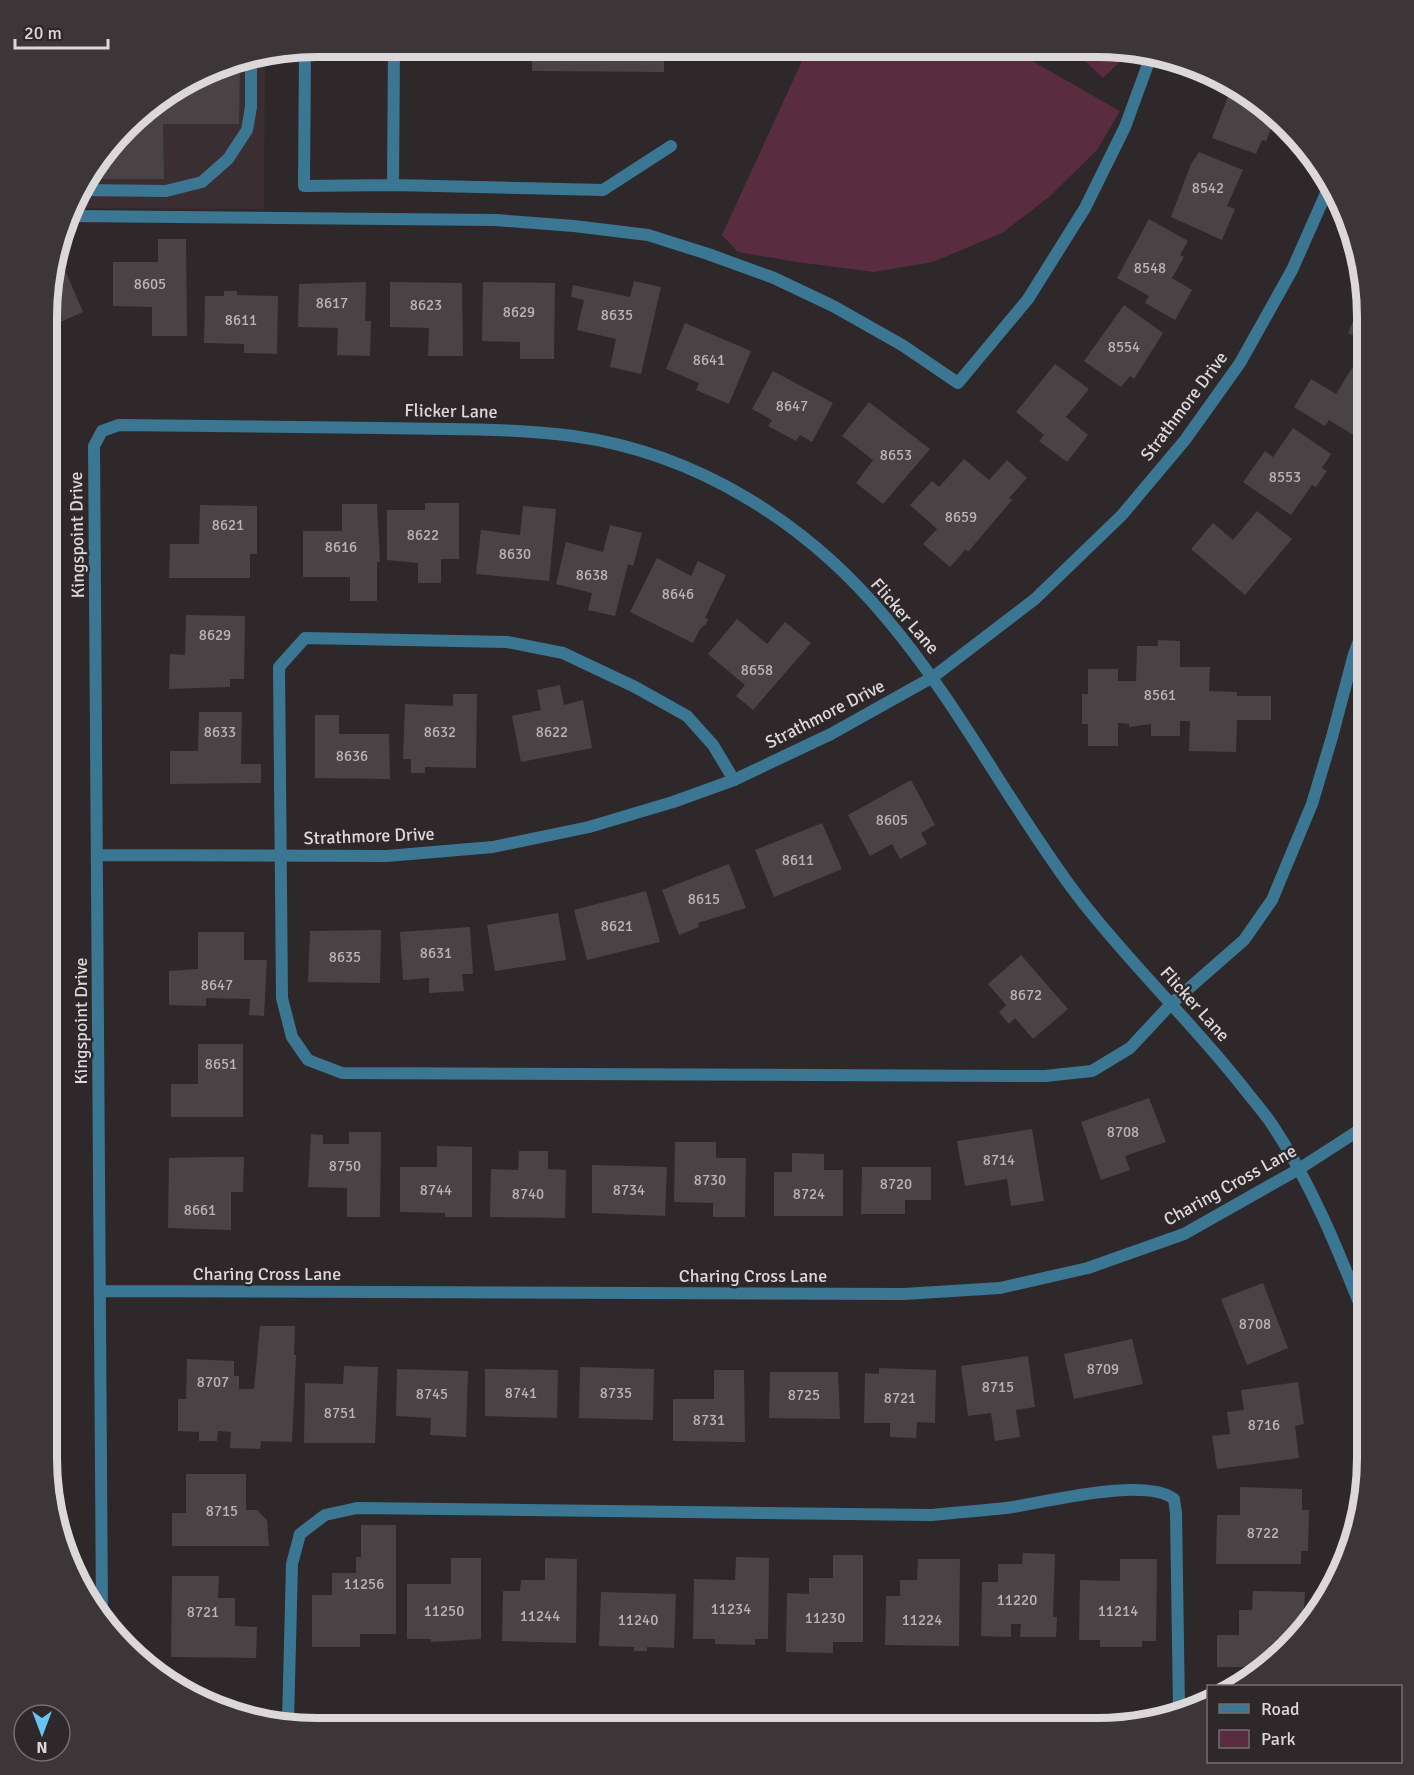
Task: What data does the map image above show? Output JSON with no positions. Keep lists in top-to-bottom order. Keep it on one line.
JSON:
{"streets":{"street":["Strathmore Drive","Flicker Lane","Kingspoint Drive","Charing Cross Lane"]},"crossings":[["Strathmore Drive","Flicker Lane"],["Strathmore Drive","Kingspoint Drive"],["Flicker Lane","Kingspoint Drive"],["Flicker Lane","Charing Cross Lane"],["Kingspoint Drive","Charing Cross Lane"]],"house_numbers":["8542","8548","8605","8617","8623","8629","8635","8611","8554","8641","8647","8653","8553","8659","8621","8622","8616","8630","8638","8646","8629","8658","8561","8633","8632","8622","8636","8605","8611","8615","8621","8631","8635","8647","8672","8651","8708","8714","8750","8730","8720","8744","8734","8740","8724","8661","8708","8709","8707","8715","8741","8735","8745","8725","8721","8751","8731","8716","8715","8722","11256","11220","11234","11250","11214","8721","11244","11230","11240","11224"],"legend":["Road","Park"],"scale_bar":"20 m","north":"bottom"}
